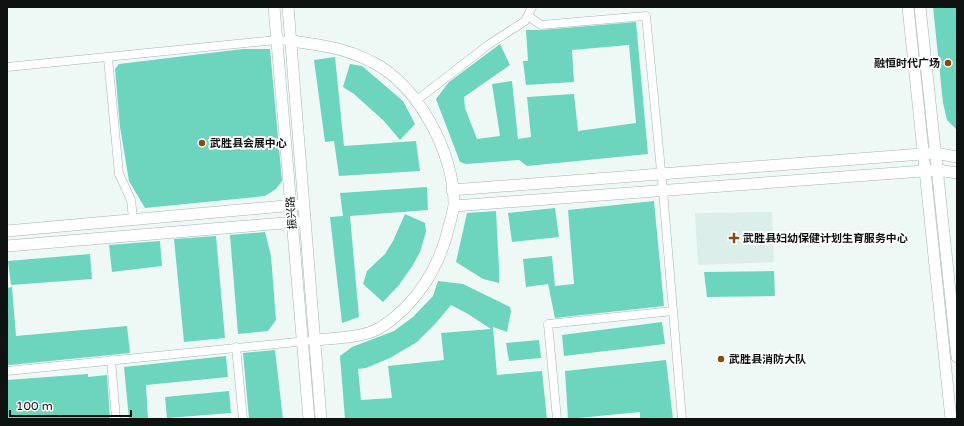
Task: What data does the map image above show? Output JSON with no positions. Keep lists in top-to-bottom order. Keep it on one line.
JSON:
{"streets":{"main road":["振兴路"]},"places":{"other":["融恒时代广场","武胜县会展中心","武胜县消防大队"],"health":["武胜县妇幼保健计划生育服务中心"]},"scale_bar":"100 m"}
